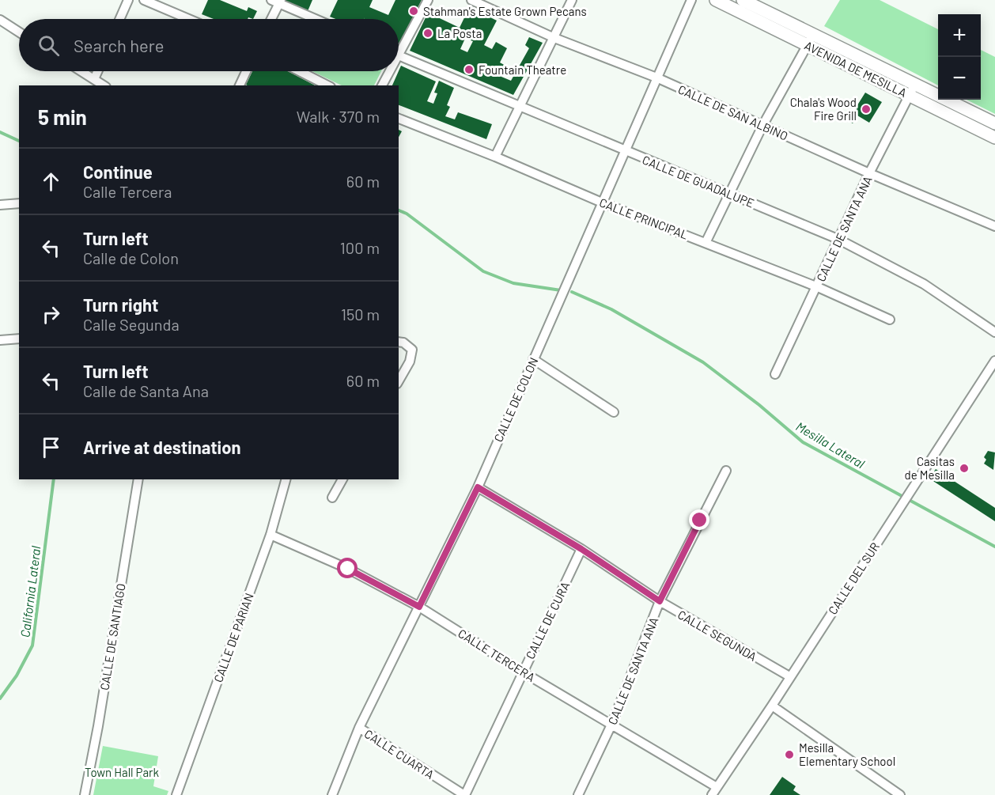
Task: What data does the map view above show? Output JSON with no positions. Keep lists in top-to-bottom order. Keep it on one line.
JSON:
{"streets":{"main road":["AVENIDA DE MESILLA"],"street":["CALLE DE SAN ALBINO","CALLE DE GUADALUPE","CALLE PRINCIPAL","CALLE DE SANTA ANA","CALLE DE COLON","CALLE DEL SUR","CALLE DE CURA","CALLE SEGUNDA","CALLE DE SANTIAGO","CALLE DE PARIAN","CALLE TERCERA","CALLE CUARTA"]},"crossings":[["AVENIDA DE MESILLA","CALLE DE SANTA ANA"],["CALLE DE SAN ALBINO","CALLE DE SANTA ANA"],["CALLE DE SAN ALBINO","CALLE DE COLON"],["CALLE DE GUADALUPE","CALLE DE SANTA ANA"],["CALLE DE GUADALUPE","CALLE DE COLON"],["CALLE PRINCIPAL","CALLE DE SANTA ANA"],["CALLE PRINCIPAL","CALLE DE COLON"],["CALLE DE SANTA ANA","CALLE SEGUNDA"],["CALLE DE SANTA ANA","CALLE TERCERA"],["CALLE DE COLON","CALLE SEGUNDA"],["CALLE DE COLON","CALLE TERCERA"],["CALLE DE COLON","CALLE CUARTA"],["CALLE DEL SUR","CALLE SEGUNDA"],["CALLE DEL SUR","CALLE TERCERA"],["CALLE DE CURA","CALLE SEGUNDA"],["CALLE DE CURA","CALLE TERCERA"],["CALLE DE CURA","CALLE CUARTA"],["CALLE DE PARIAN","CALLE TERCERA"]],"water":["Mesilla Lateral","California Lateral"],"parks":["Town Hall Park"],"places":["Stahman's Estate Grown Pecans","La Posta","Fountain Theatre","Chala's Wood Fire Grill","Casitas de Mesilla","Mesilla Elementary School"],"page":{"map_buttons":["+","−"],"search":"Search here","heading":["5 min","Walk · 370 m"],"list":[["Continue","Calle Tercera","60 m"],["Turn left","Calle de Colon","100 m"],["Turn right","Calle Segunda","150 m"],["Turn left","Calle de Santa Ana","60 m"],"Arrive at destination"]}}
